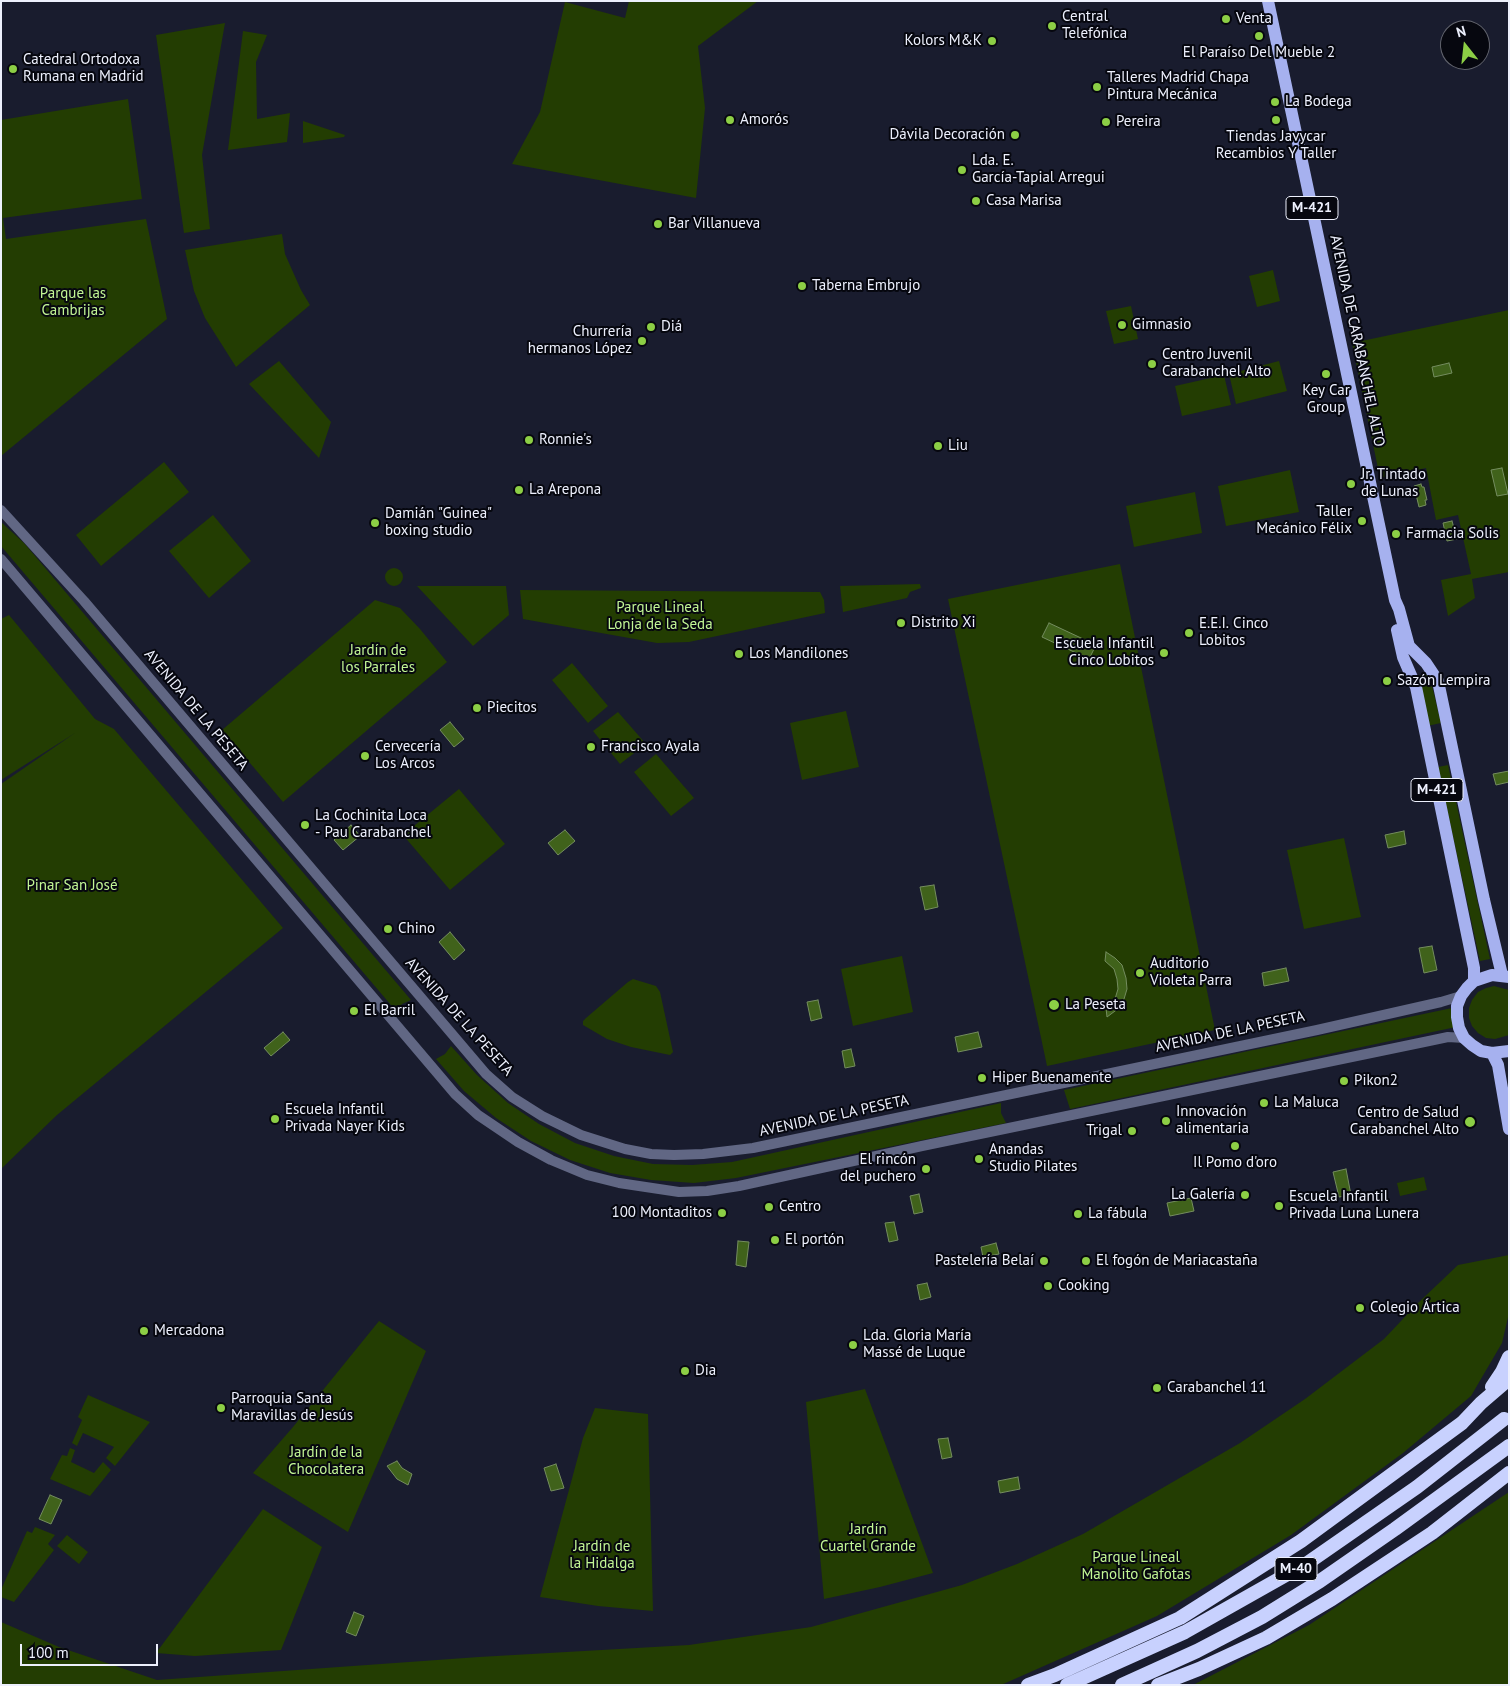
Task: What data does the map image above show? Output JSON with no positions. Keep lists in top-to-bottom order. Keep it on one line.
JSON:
{"streets":{"highway":["M-40"],"main road":["M-421","AVENIDA DE CARABANCHEL ALTO"],"street":["AVENIDA DE LA PESETA"]},"parks":["Parque las Cambrijas","Parque Lineal Lonja de la Seda","Jardín de los Parrales","Pinar San José","Jardín de la Chocolatera","Jardín Cuartel Grande","Jardín de la Hidalga","Parque Lineal Manolito Gafotas"],"places":["Venta","Central Telefónica","El Paraíso Del Mueble 2","Kolors M&K","Catedral Ortodoxa Rumana en Madrid","Talleres Madrid Chapa Pintura Mecánica","La Bodega","Amorós","Tiendas Javycar Recambios Y Taller","Pereira","Dávila Decoración","Lda. E. García-Tapial Arregui","Casa Marisa","Bar Villanueva","Taberna Embrujo","Gimnasio","Diá","Churrería hermanos López","Centro Juvenil Carabanchel Alto","Key Car Group","Ronnie's","Liu","Jr. Tintado de Lunas","La Arepona","Taller Mecánico Félix","Damián \"Guinea\" boxing studio","Farmacia Solis","Distrito Xi","E.E.I. Cinco Lobitos","Escuela Infantil Cinco Lobitos","Los Mandilones","Sazón Lempira","Piecitos","Francisco Ayala","Cervecería Los Arcos","La Cochinita Loca - Pau Carabanchel","Chino","Auditorio Violeta Parra","La Peseta","El Barril","Hiper Buenamente","Pikon2","La Maluca","Escuela Infantil Privada Nayer Kids","Innovación alimentaria","Centro de Salud Carabanchel Alto","Trigal","Il Pomo d'oro","Anandas Studio Pilates","El rincón del puchero","La Galería","Escuela Infantil Privada Luna Lunera","Centro","100 Montaditos","La fábula","El portón","Pastelería Belaí","El fogón de Mariacastaña","Cooking","Colegio Ártica","Mercadona","Lda. Gloria María Massé de Luque","Dia","Carabanchel 11","Parroquia Santa Maravillas de Jesús"],"scale_bar":"100 m","north":"top"}
